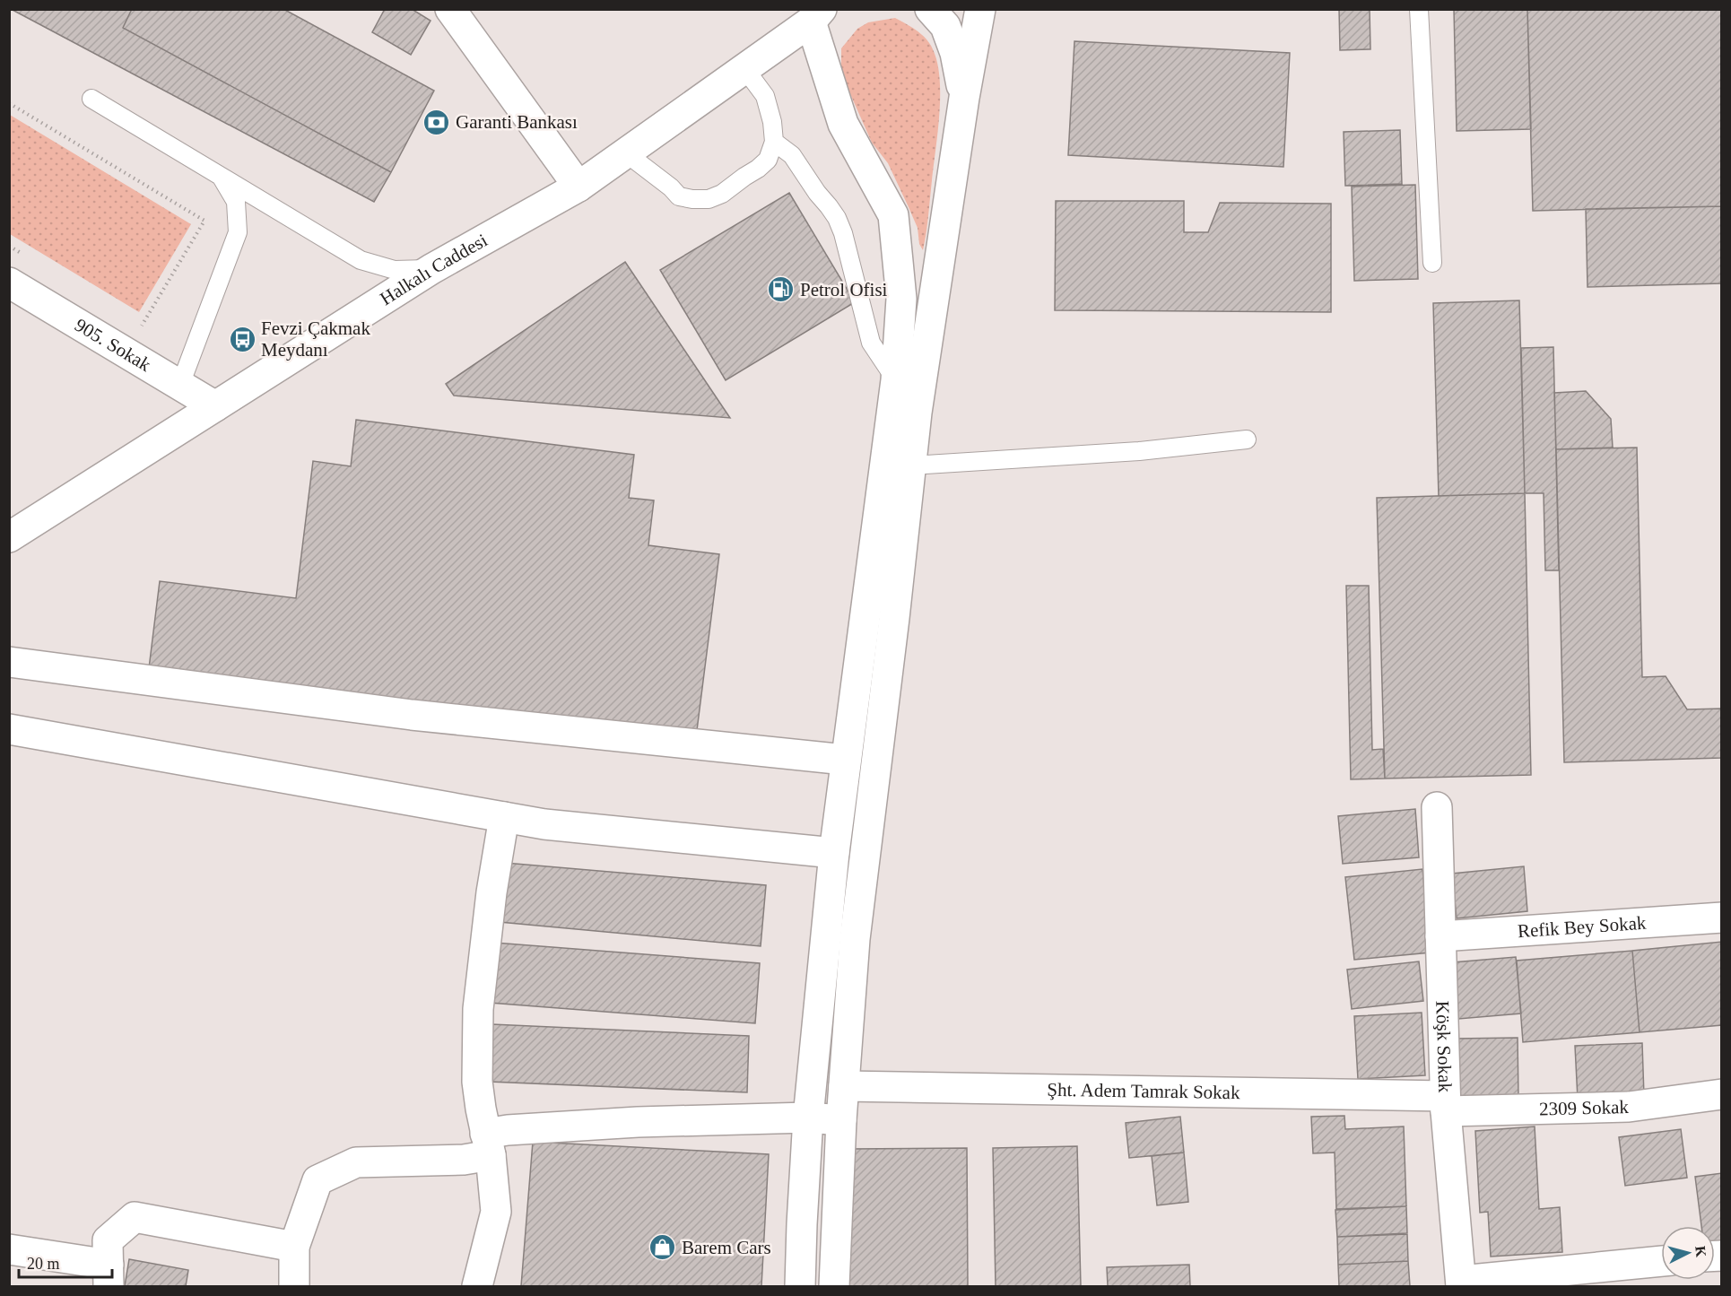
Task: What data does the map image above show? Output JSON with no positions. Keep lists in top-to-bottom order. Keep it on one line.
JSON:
{"streets":{"street":["Halkalı Caddesi","905. Sokak","Refik Bey Sokak","Köşk Sokak","Şht. Adem Tamrak Sokak","2309 Sokak"]},"crossings":[["Halkalı Caddesi","905. Sokak"],["Refik Bey Sokak","Köşk Sokak"],["Köşk Sokak","Şht. Adem Tamrak Sokak"],["Köşk Sokak","2309 Sokak"],["Şht. Adem Tamrak Sokak","2309 Sokak"]],"places":{"bank":["Garanti Bankası"],"fuel station":["Petrol Ofisi"],"bus stop":["Fevzi Çakmak Meydanı"],"shop":["Barem Cars"]},"scale_bar":"20 m","north":"right"}
